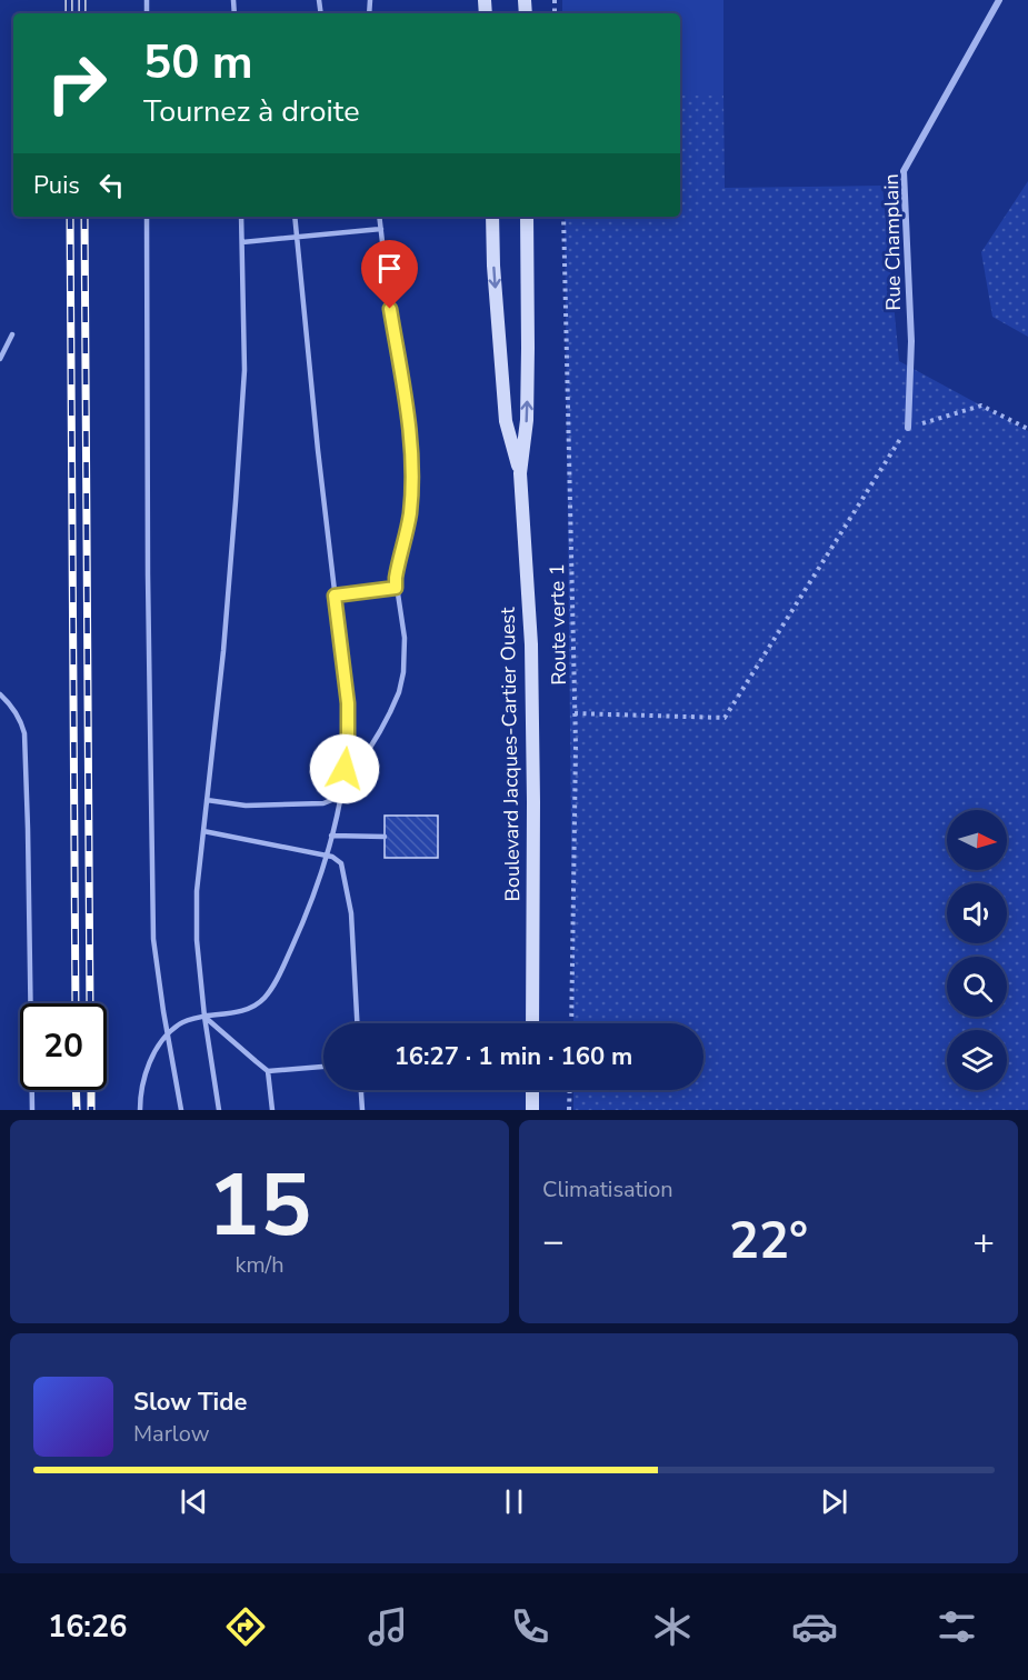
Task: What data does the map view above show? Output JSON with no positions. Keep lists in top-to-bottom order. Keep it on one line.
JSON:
{"streets":{"main road":["Boulevard Jacques-Cartier Ouest"],"street":["Rue Champlain"],"path":["Route verte 1"]},"north":"right","page":{"turn":["50 m","Tournez à droite"],"then":"Puis","limit":"20","trip":"16:27 · 1 min · 160 m","tile":[["15","km/h"],"Climatisation"],"heat":["−","22°","+"],"song":["Slow Tide","Marlow"],"tabs":"16:26"}}
